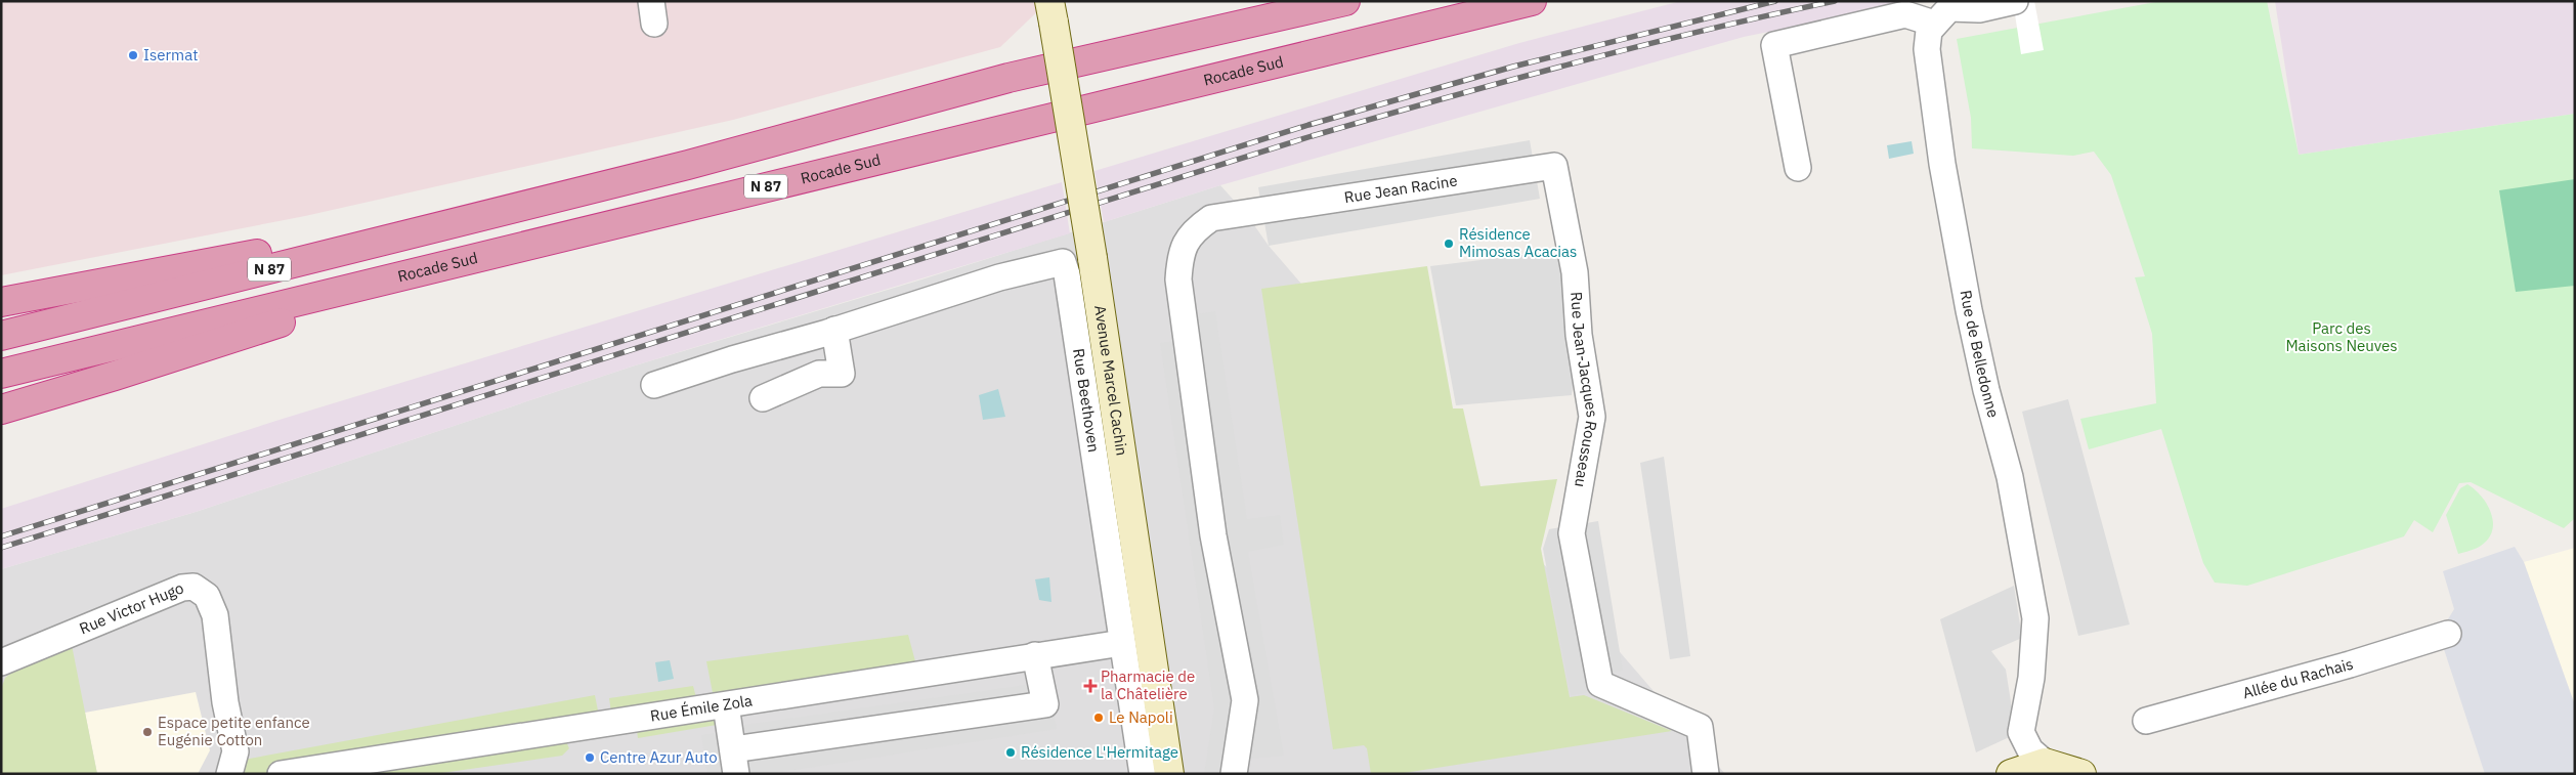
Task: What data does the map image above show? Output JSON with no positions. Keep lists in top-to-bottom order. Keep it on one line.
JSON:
{"streets":{"highway":["Rocade Sud","N 87"],"street":["Rue Jean Racine","Rue de Belledonne","Avenue Marcel Cachin","Rue Jean-Jacques Rousseau","Rue Beethoven","Rue Victor Hugo","Allée du Rachais","Rue Émile Zola"]},"crossings":[["Rue Jean Racine","Rue Jean-Jacques Rousseau"],["Avenue Marcel Cachin","Rue Beethoven"],["Rue Beethoven","Rue Émile Zola"]],"parks":["Parc des Maisons Neuves"],"places":{"other":["Isermat","Résidence Mimosas Acacias","Le Napoli","Espace petite enfance Eugénie Cotton","Résidence L'Hermitage","Centre Azur Auto"],"health":["Pharmacie de la Châtelière"]}}
